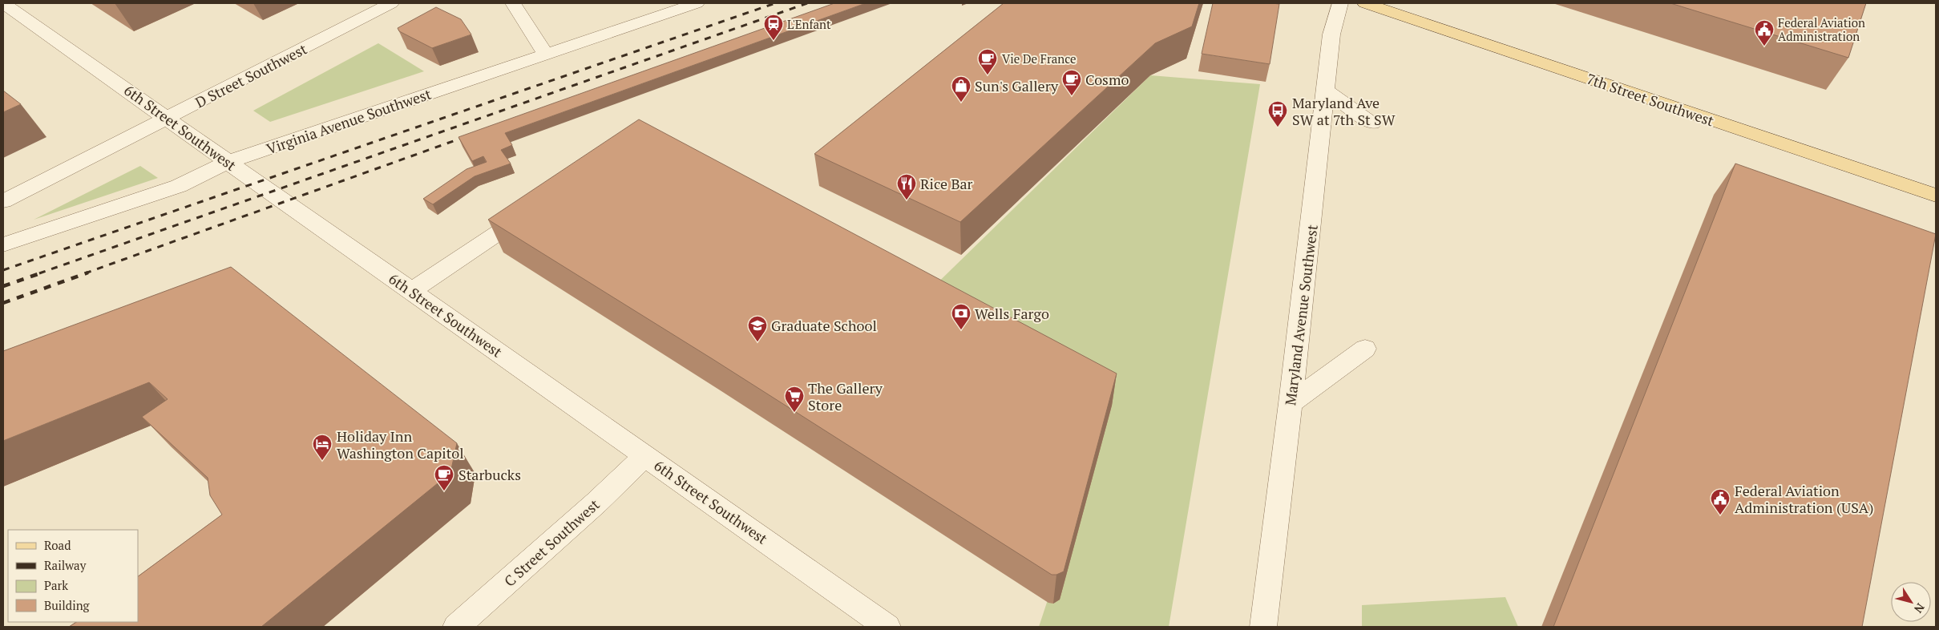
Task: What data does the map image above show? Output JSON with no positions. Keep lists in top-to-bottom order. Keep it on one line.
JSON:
{"streets":{"main road":["7th Street Southwest"],"street":["D Street Southwest","Virginia Avenue Southwest","6th Street Southwest","Maryland Avenue Southwest","C Street Southwest"]},"crossings":[["D Street Southwest","6th Street Southwest"],["Virginia Avenue Southwest","6th Street Southwest"],["6th Street Southwest","C Street Southwest"]],"places":{"station":["L'Enfant"],"public building":["Federal Aviation Administration","Federal Aviation Administration (USA)"],"cafe":["Vie De France","Cosmo","Starbucks"],"shop":["Sun's Gallery"],"bus stop":["Maryland Ave SW at 7th St SW"],"restaurant":["Rice Bar"],"bank":["Wells Fargo"],"school or university":["Graduate School"],"supermarket":["The Gallery Store"],"hotel":["Holiday Inn Washington Capitol"]},"legend":["Road","Railway","Park","Building"],"north":"bottom right"}
